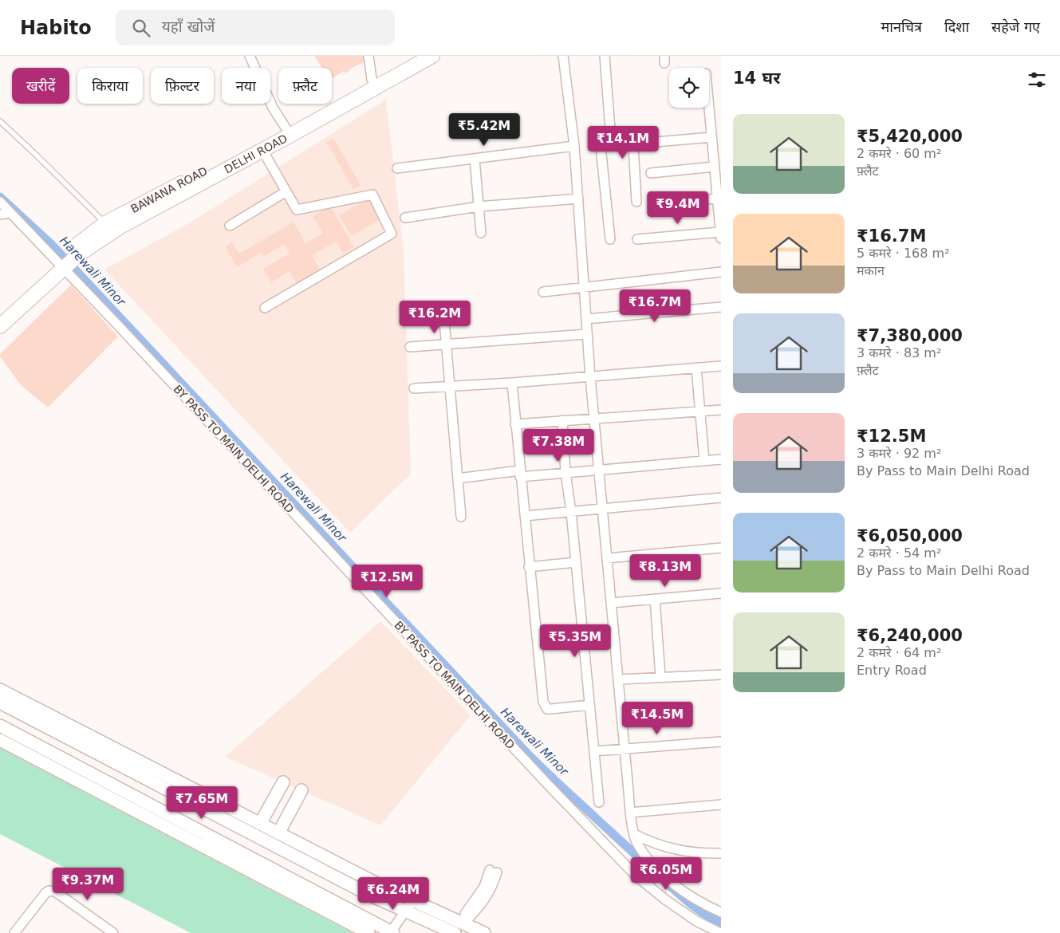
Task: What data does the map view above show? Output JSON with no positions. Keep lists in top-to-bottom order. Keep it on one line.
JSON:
{"streets":{"main road":["DELHI ROAD","BAWANA ROAD"],"street":["BY PASS TO MAIN DELHI ROAD"]},"crossings":[["DELHI ROAD","BAWANA ROAD"],["BAWANA ROAD","BY PASS TO MAIN DELHI ROAD"]],"water":["Harewali Minor"],"page":{"header":"Habito","search":"यहाँ खोजें","nav":["मानचित्र","दिशा","सहेजे गए"],"heading":"14 घर","chip":["खरीदें","किराया","फ़िल्टर","नया","फ़्लैट"],"list":[{"name":"₹5,420,000","note":"2 कमरे · 60 m² · फ़्लैट"},{"name":"₹16.7M","note":"5 कमरे · 168 m² · मकान"},{"name":"₹7,380,000","note":"3 कमरे · 83 m² · फ़्लैट"},{"name":"₹12.5M","note":"3 कमरे · 92 m² · By Pass to Main Delhi Road"},{"name":"₹6,050,000","note":"2 कमरे · 54 m² · By Pass to Main Delhi Road"},{"name":"₹6,240,000","note":"2 कमरे · 64 m² · Entry Road"}],"price":["₹5.42M","₹14.1M","₹9.4M","₹16.7M","₹16.2M","₹7.38M","₹8.13M","₹12.5M","₹5.35M","₹14.5M","₹7.65M","₹6.05M","₹9.37M","₹6.24M"]}}
